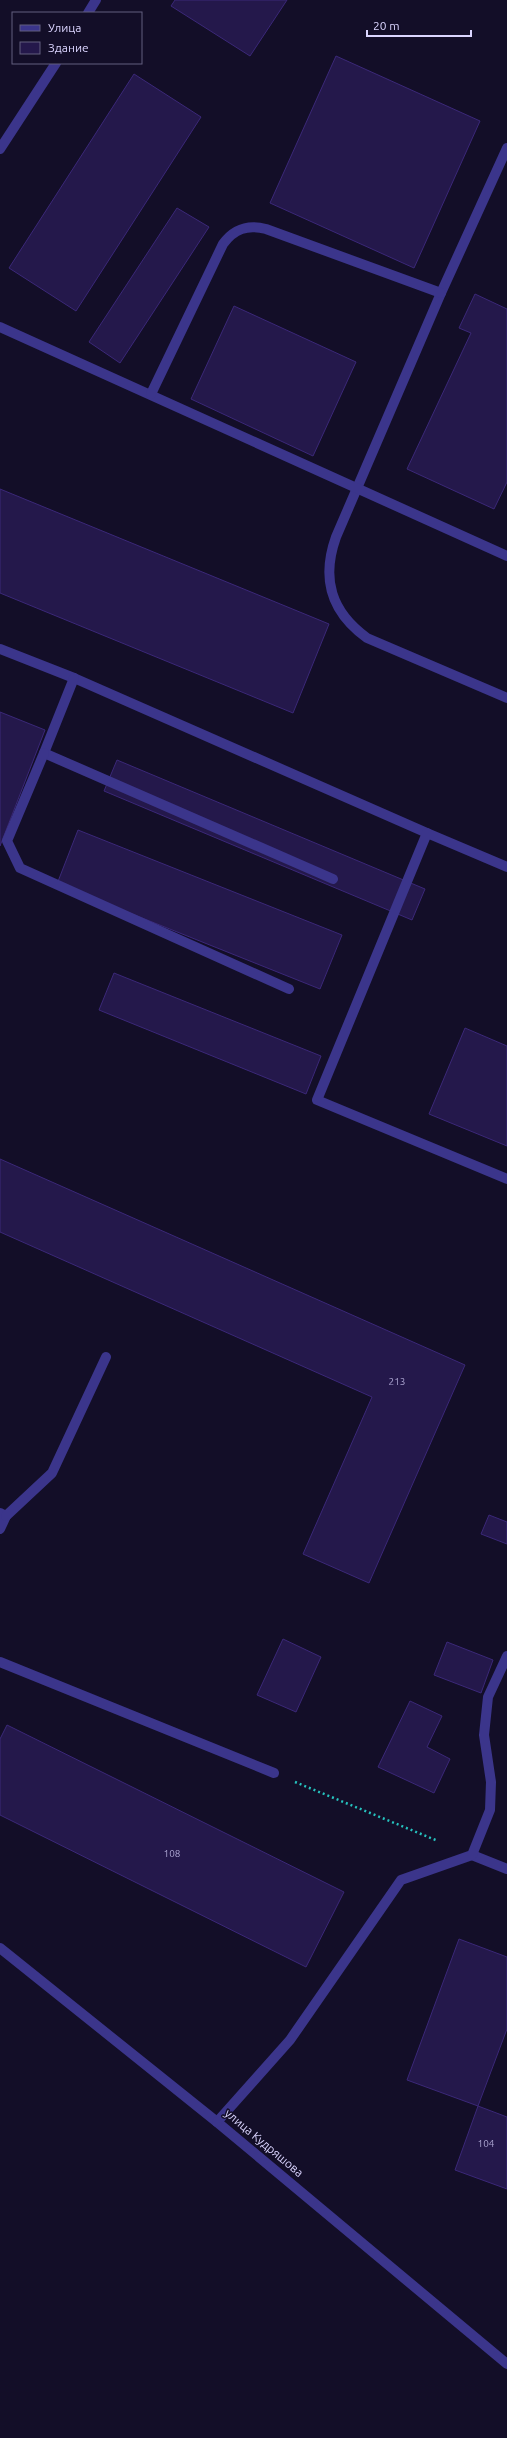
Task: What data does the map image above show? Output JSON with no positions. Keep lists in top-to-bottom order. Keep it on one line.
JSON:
{"streets":{"street":["улица Кудряшова"]},"house_numbers":["213","108","104"],"legend":["Улица","Здание"],"scale_bar":"20 m"}
